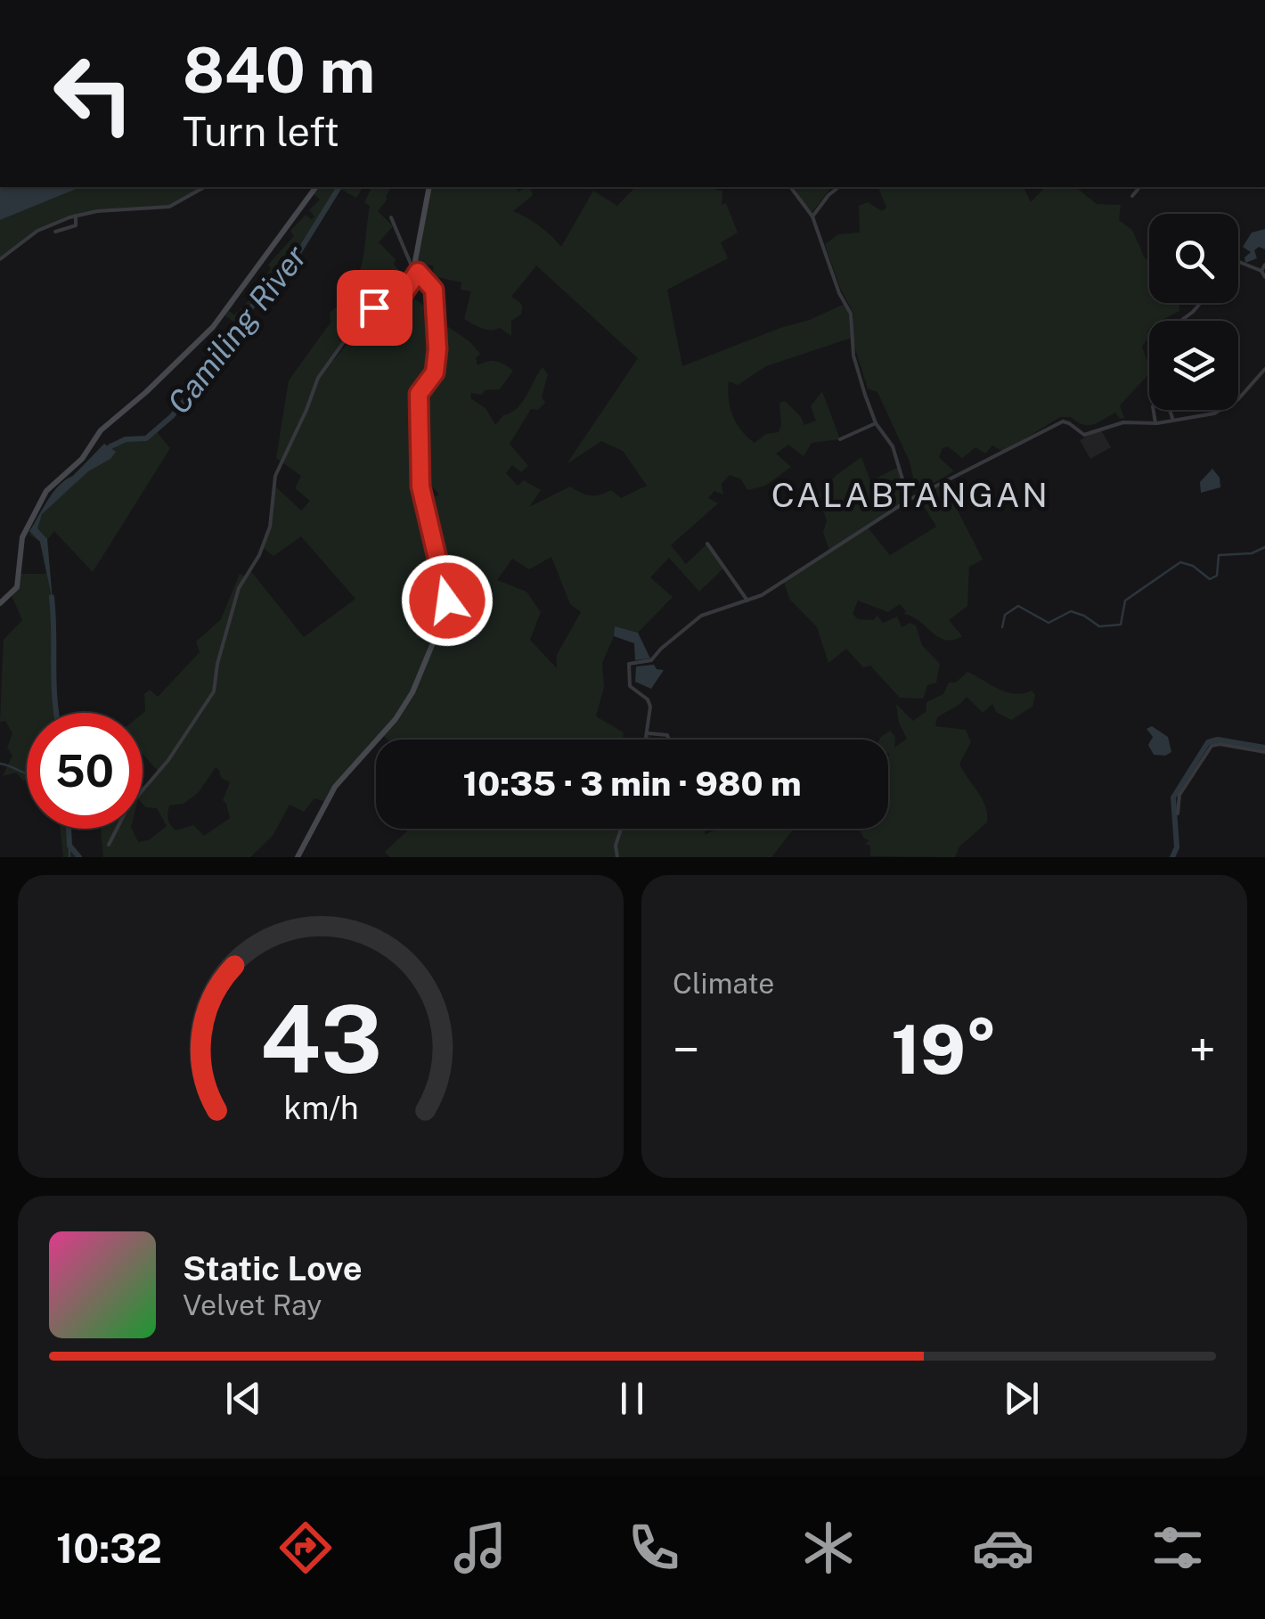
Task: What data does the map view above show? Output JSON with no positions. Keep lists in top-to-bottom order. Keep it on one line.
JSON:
{"districts":["CALABTANGAN"],"water":["Camiling River"],"page":{"turn":["840 m","Turn left"],"limit":"50","trip":"10:35 · 3 min · 980 m","tile":"Climate","heat":["−","19°","+"],"song":["Static Love","Velvet Ray"],"tabs":"10:32","gauge":["43","km/h"]}}
